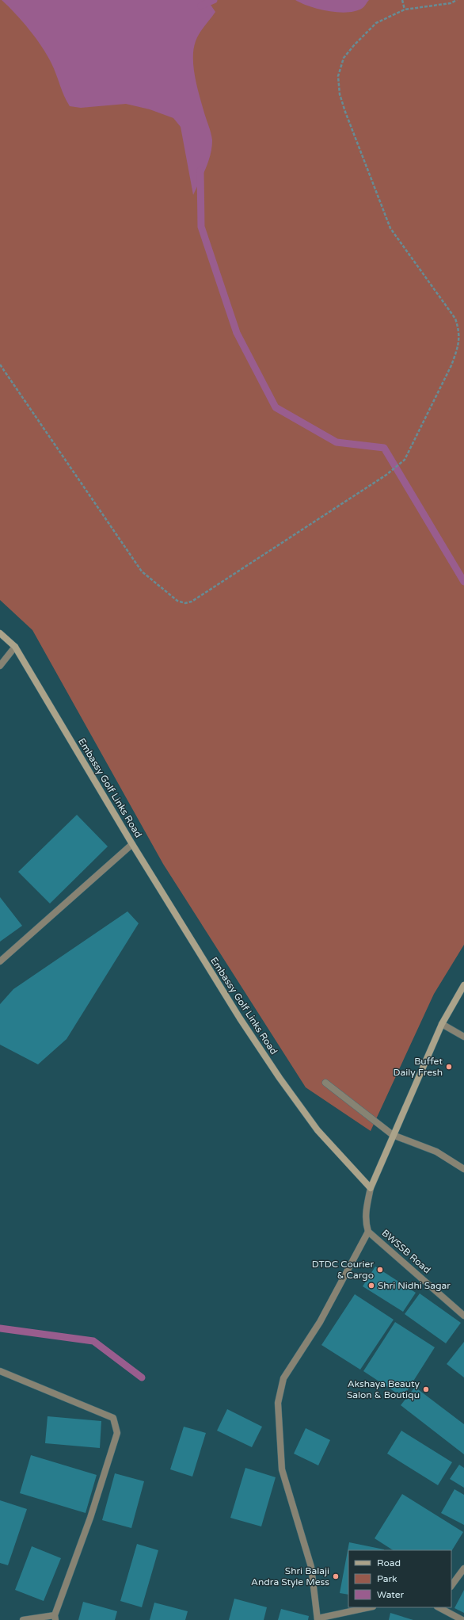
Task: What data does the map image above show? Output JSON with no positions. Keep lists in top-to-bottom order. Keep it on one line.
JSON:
{"streets":{"street":["Embassy Golf Links Road","BWSSB Road"]},"crossings":[["Embassy Golf Links Road","BWSSB Road"]],"places":["Buffet Daily Fresh","DTDC Courier & Cargo","Shri Nidhi Sagar","Akshaya Beauty Salon & Boutiqu","Shri Balaji Andra Style Mess"],"legend":["Road","Park","Water"]}
